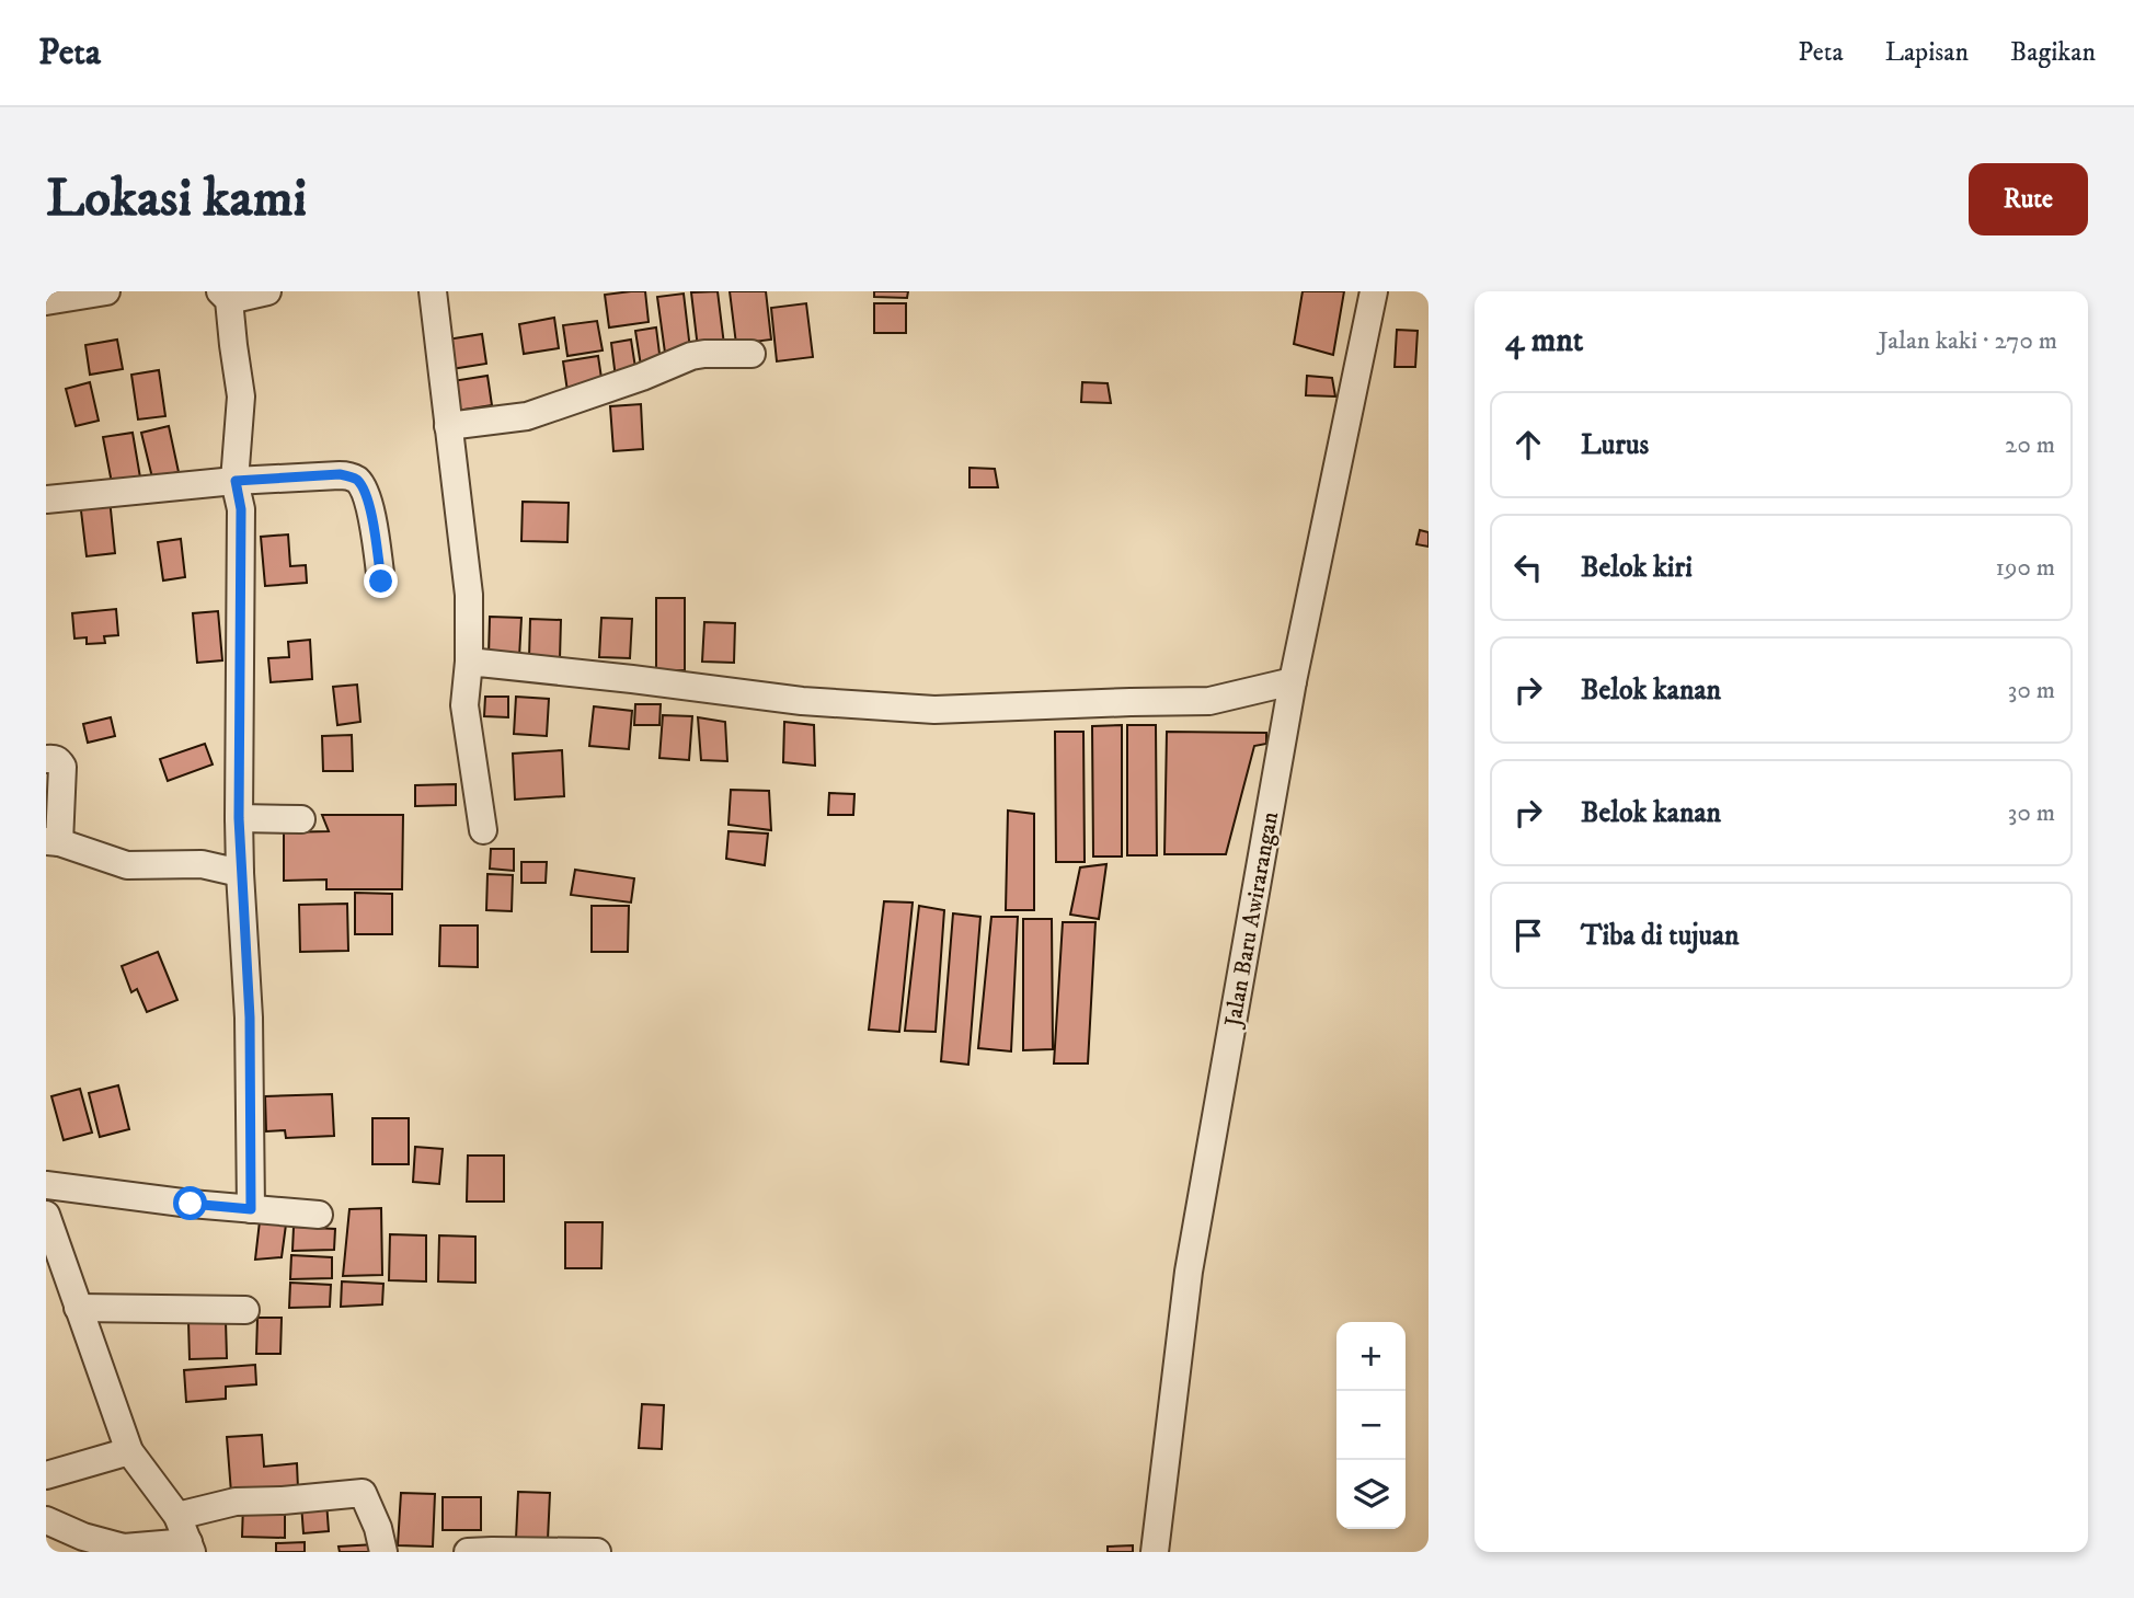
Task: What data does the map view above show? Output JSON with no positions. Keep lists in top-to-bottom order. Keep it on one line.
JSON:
{"streets":{"street":["Jalan Baru Awirarangan"]},"page":{"header":"Peta","nav":["Peta","Lapisan","Bagikan"],"buttons":"Rute","title":"Lokasi kami","heading":["4 mnt","Jalan kaki · 270 m"],"list":[["Lurus","20 m"],["Belok kiri","190 m"],["Belok kanan","30 m"],["Belok kanan","30 m"],"Tiba di tujuan"],"map_buttons":["+","−"]}}
